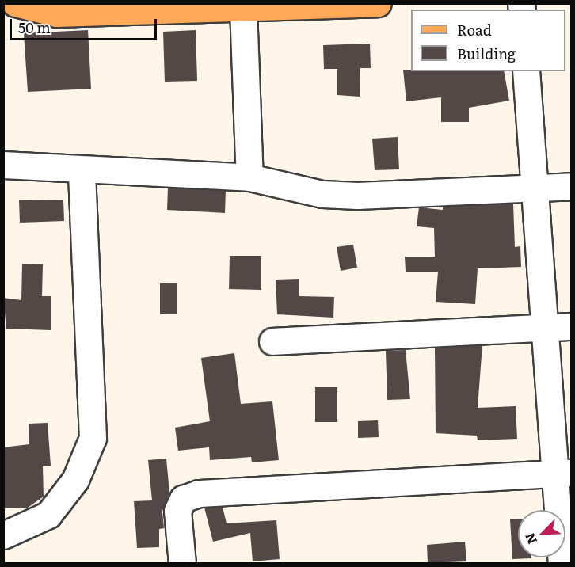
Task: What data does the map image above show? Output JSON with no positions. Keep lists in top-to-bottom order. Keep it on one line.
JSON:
{"legend":["Road","Building"],"scale_bar":"50 m","north":"bottom left"}
